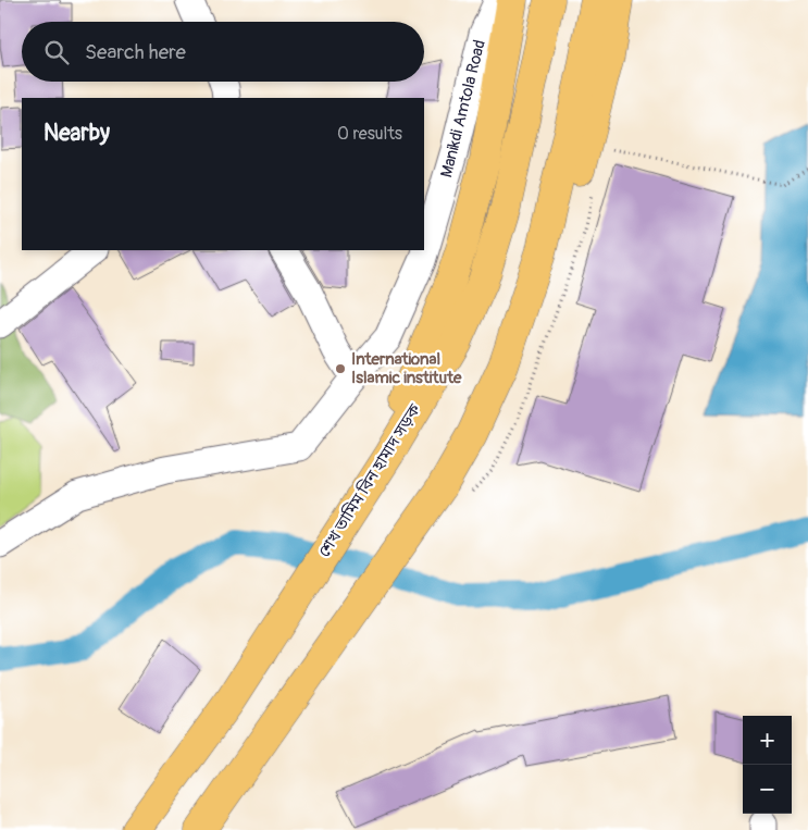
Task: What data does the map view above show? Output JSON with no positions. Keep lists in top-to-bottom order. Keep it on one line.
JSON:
{"streets":{"main road":["শেখ তামিম বিন হামাদ সড়ক"],"street":["Manikdi Amtola Road"]},"places":["International Islamic institute"],"page":{"search":"Search here","heading":["Nearby","0 results"],"map_buttons":["+","−"]}}
